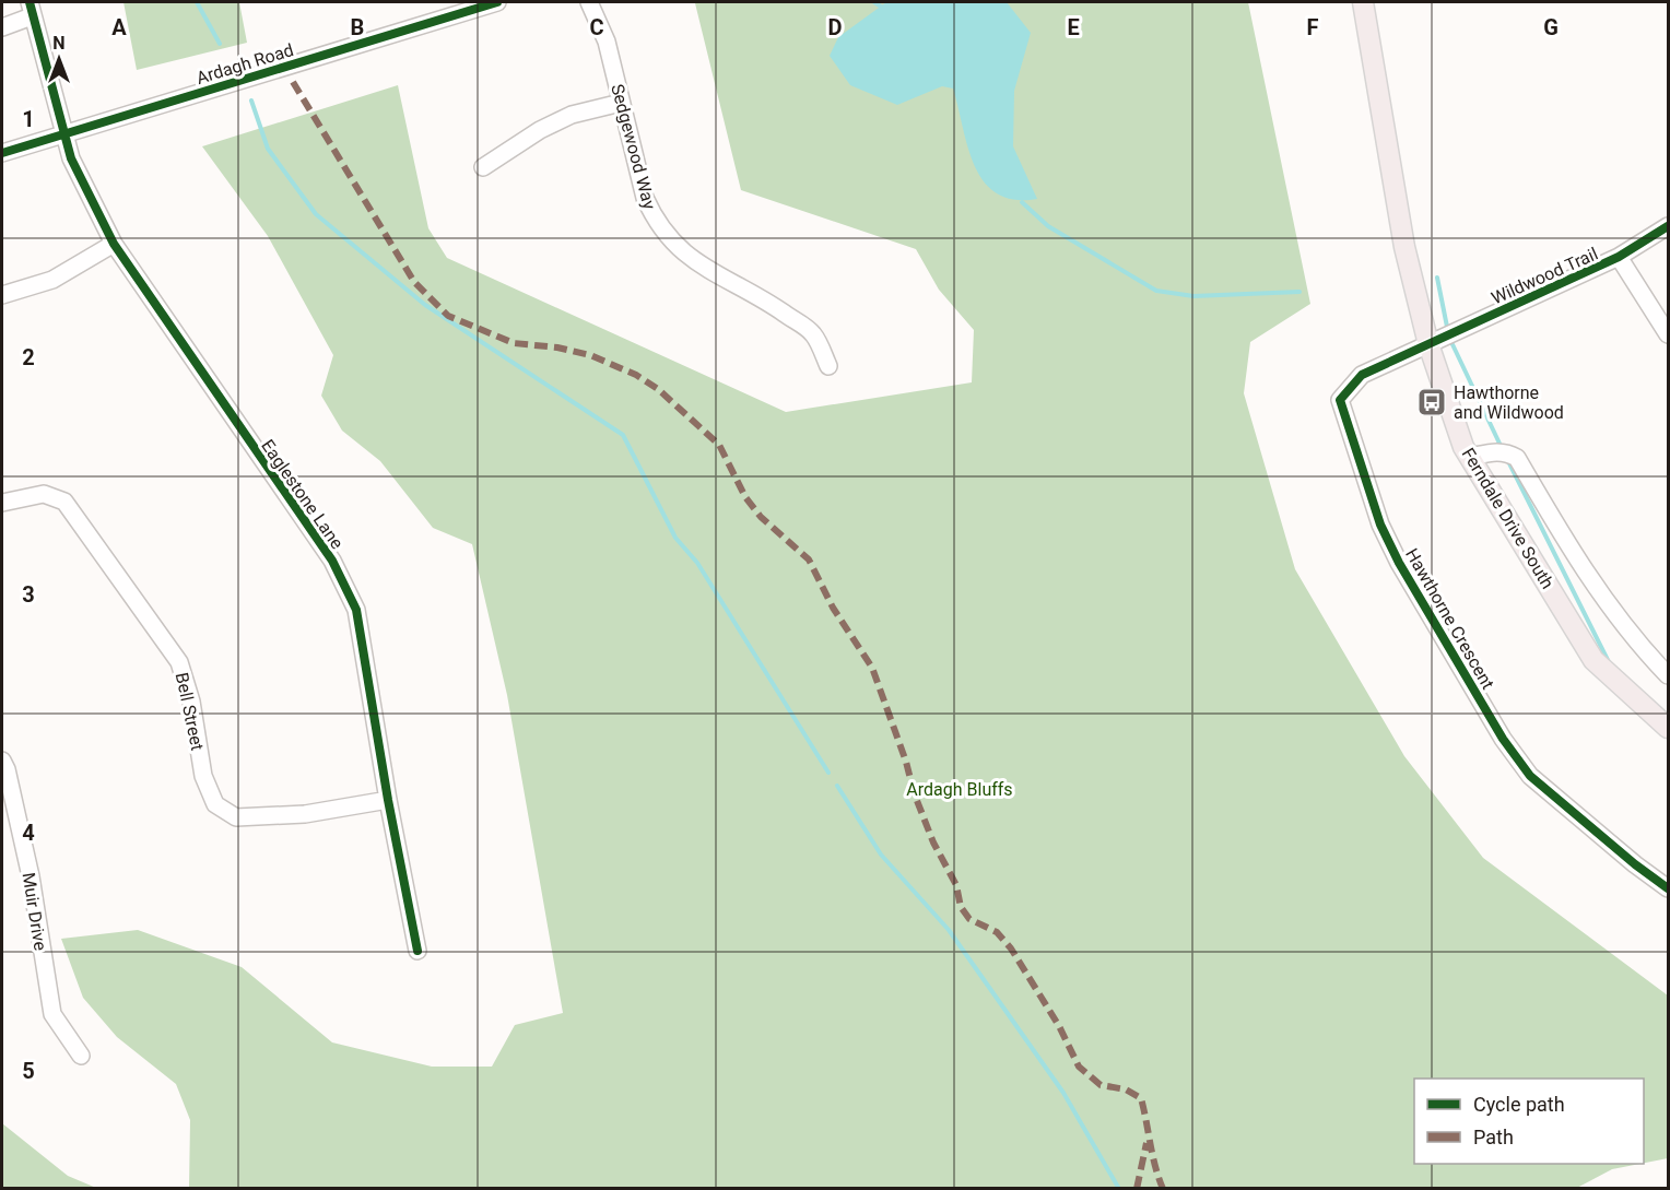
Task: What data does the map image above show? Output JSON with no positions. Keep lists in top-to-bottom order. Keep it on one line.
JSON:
{"streets":{"main road":["Ferndale Drive South"],"street":["Ardagh Road","Sedgewood Way","Wildwood Trail","Eaglestone Lane","Hawthorne Crescent","Bell Street","Muir Drive"]},"crossings":[["Ardagh Road","Eaglestone Lane"],["Wildwood Trail","Ferndale Drive South"],["Wildwood Trail","Hawthorne Crescent"],["Eaglestone Lane","Bell Street"],["Ferndale Drive South","Hawthorne Crescent"]],"parks":["Ardagh Bluffs"],"places":{"bus stop":["Hawthorne and Wildwood"]},"legend":["Cycle path","Path"],"north":"top","grid":{"columns":["A","B","C","D","E","F","G"],"rows":["1","2","3","4","5"]}}
